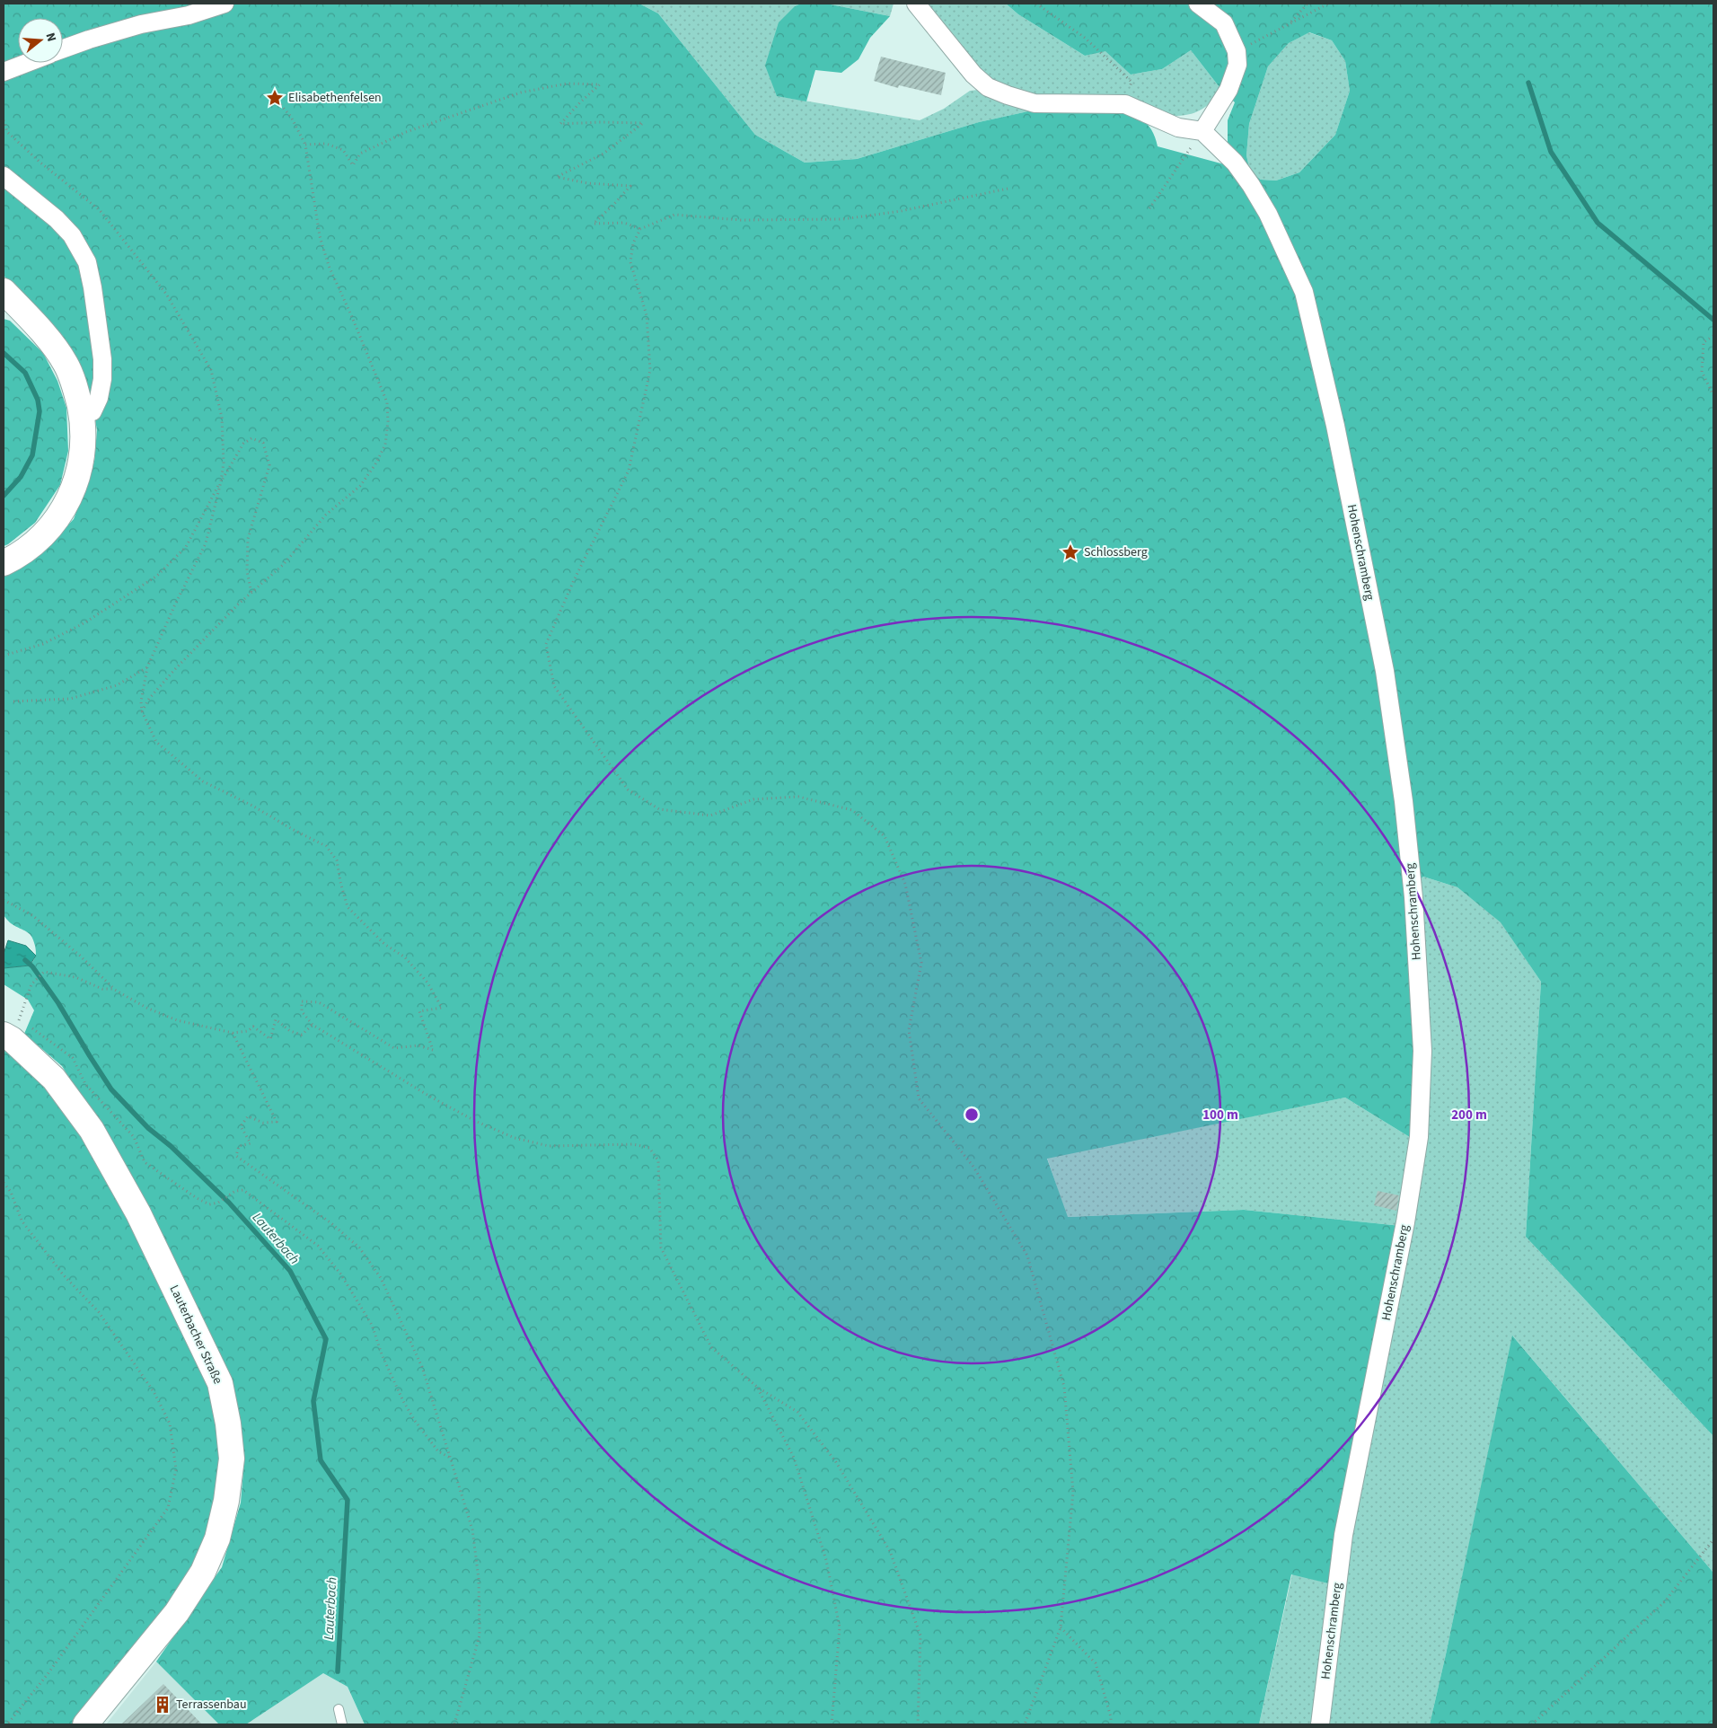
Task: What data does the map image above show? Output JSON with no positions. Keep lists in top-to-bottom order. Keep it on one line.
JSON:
{"streets":{"main road":["Lauterbacher Straße"],"street":["Hohenschramberg"]},"water":["Lauterbach"],"places":{"place":["Elisabethenfelsen","Schlossberg"],"building":["Terrassenbau"]},"north":"right","rings":["100 m","200 m"]}
